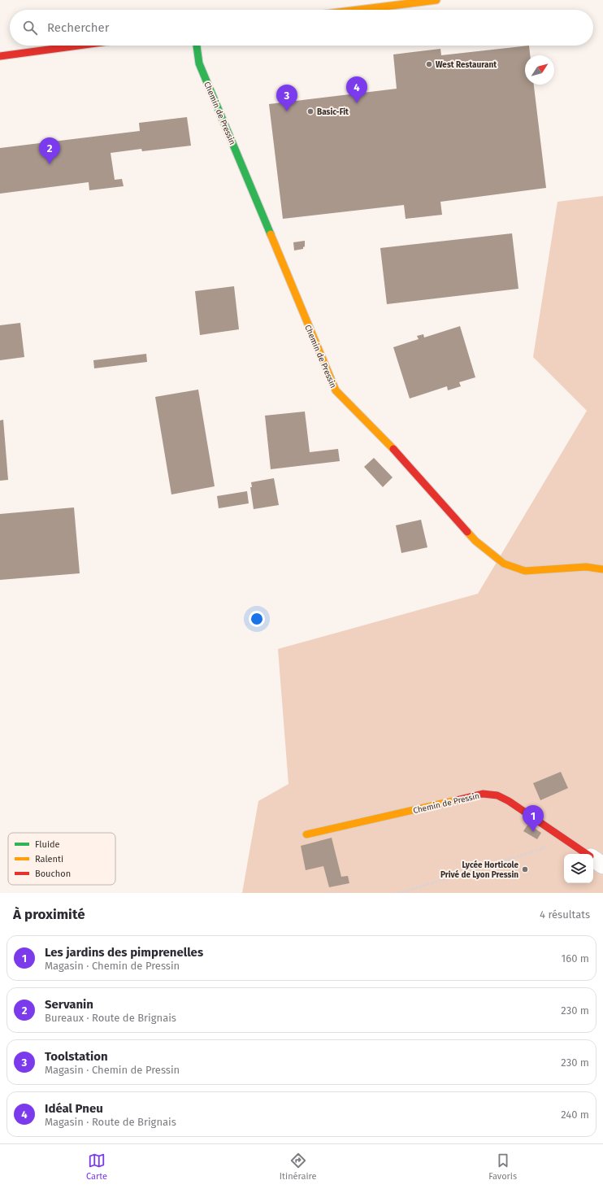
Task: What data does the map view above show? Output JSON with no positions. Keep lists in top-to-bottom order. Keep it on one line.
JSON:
{"streets":{"street":["Chemin de Pressin"]},"places":["West Restaurant","Basic-Fit","Lycée Horticole Privé de Lyon Pressin"],"legend":["Fluide","Ralenti","Bouchon"],"north":"top right","page":{"search":"Rechercher","pins":["4","3","2","1"],"heading":["À proximité","4 résultats"],"list":[{"mark":"1","name":"Les jardins des pimprenelles","note":"Magasin · Chemin de Pressin","value":"160 m"},{"mark":"2","name":"Servanin","note":"Bureaux · Route de Brignais","value":"230 m"},{"mark":"3","name":"Toolstation","note":"Magasin · Chemin de Pressin","value":"230 m"},{"mark":"4","name":"Idéal Pneu","note":"Magasin · Route de Brignais","value":"240 m"}],"nav":["Carte","Itinéraire","Favoris"]}}
